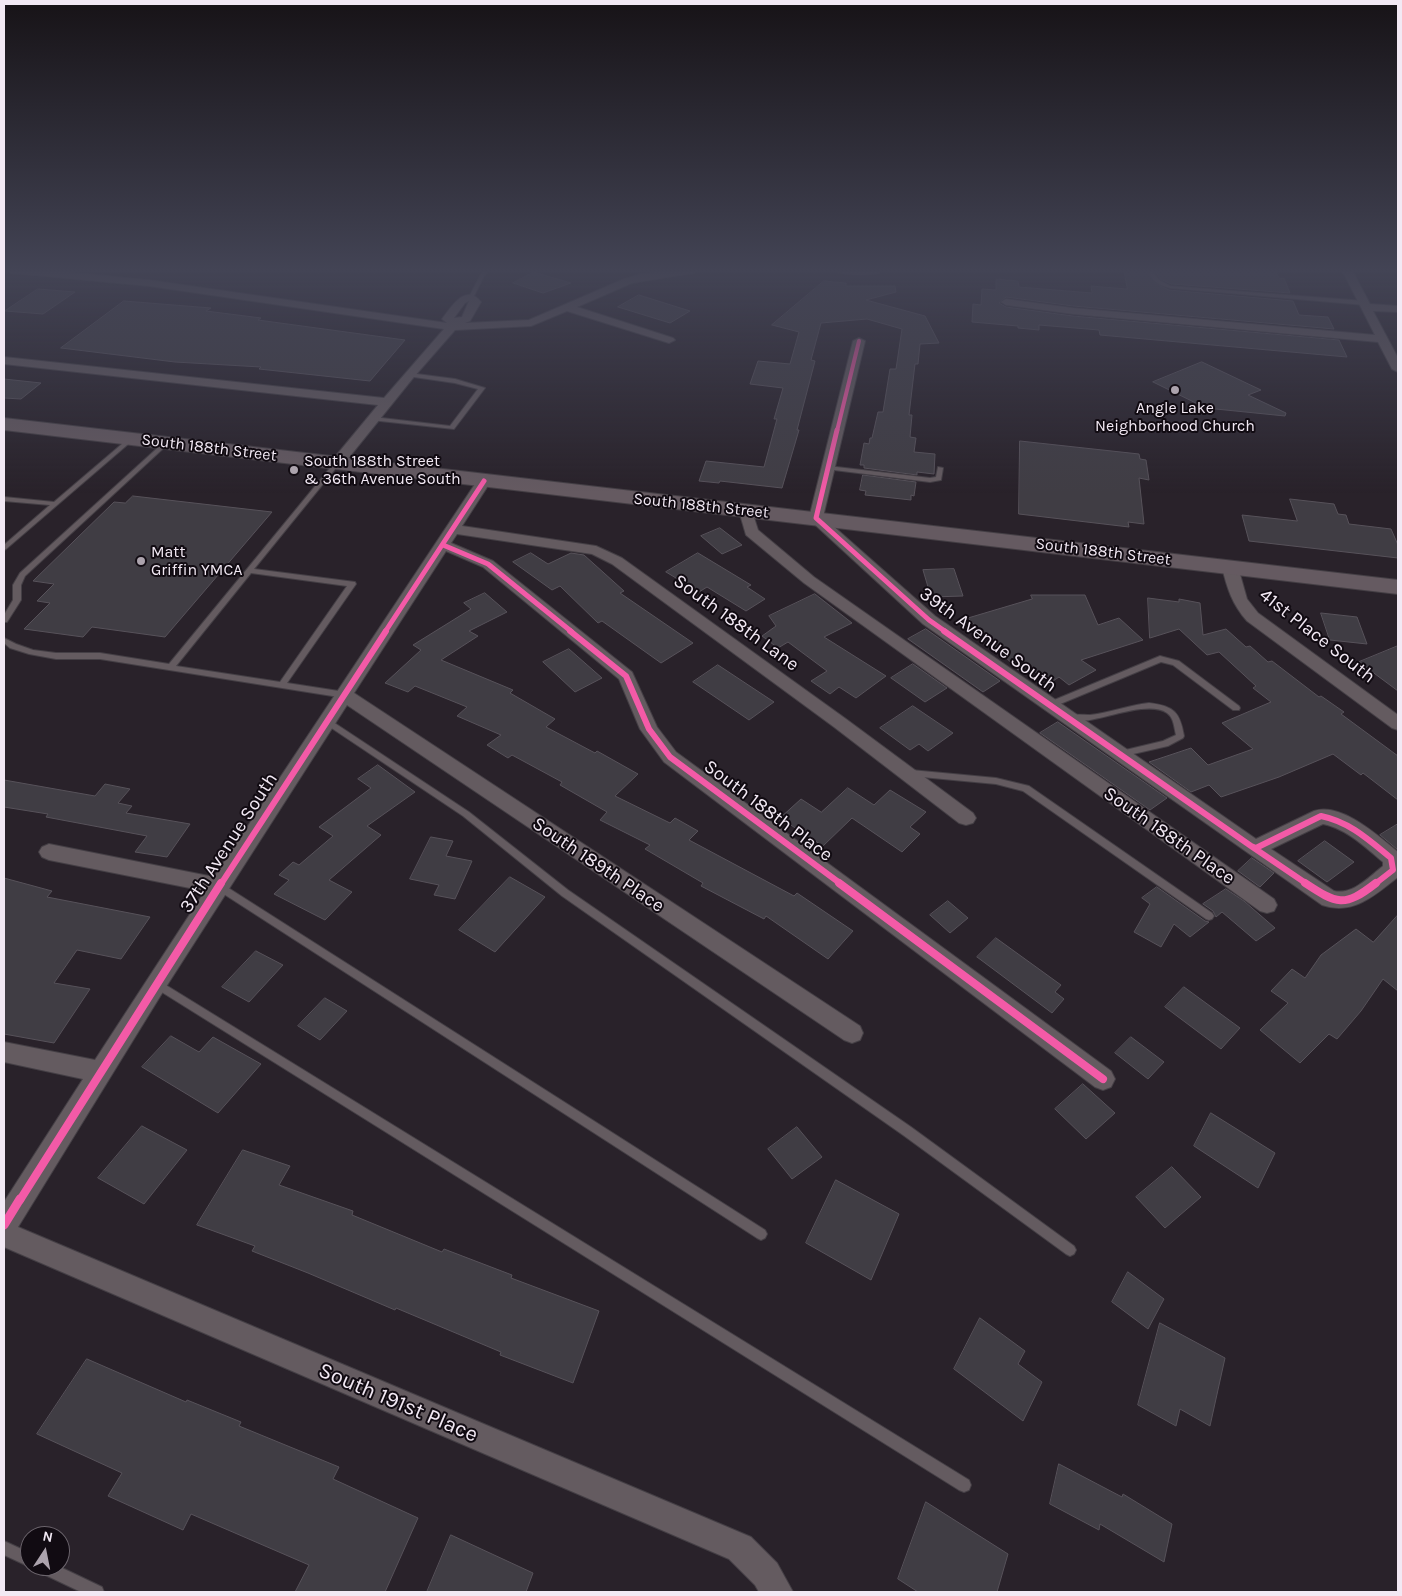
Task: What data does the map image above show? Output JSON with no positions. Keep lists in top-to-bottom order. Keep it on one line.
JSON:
{"streets":{"main road":["South 188th Street"],"street":["South 188th Lane","41st Place South","39th Avenue South","South 188th Place","37th Avenue South","South 189th Place","South 191st Place"]},"crossings":[["South 188th Street","41st Place South"],["South 188th Street","39th Avenue South"],["South 188th Street","South 188th Place"],["South 188th Street","37th Avenue South"],["South 188th Lane","37th Avenue South"],["South 188th Place","37th Avenue South"],["37th Avenue South","South 189th Place"]],"places":["Angle Lake Neighborhood Church","South 188th Street & 36th Avenue South","Matt Griffin YMCA"],"north":"top"}
